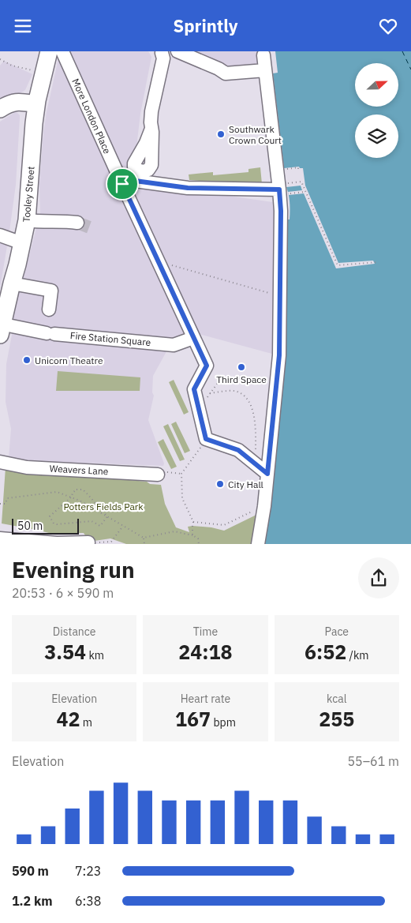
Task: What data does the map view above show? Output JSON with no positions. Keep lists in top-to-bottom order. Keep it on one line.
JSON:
{"streets":{"main road":["Tooley Street"],"street":["More London Place","Fire Station Square","Weavers Lane"]},"crossings":[["More London Place","Fire Station Square"],["Tooley Street","Fire Station Square"]],"parks":["Potters Fields Park"],"places":["Southwark Crown Court","Unicorn Theatre","Third Space","City Hall"],"scale_bar":"50 m","north":"right","page":{"header":"Sprintly","scale":"50 m","heading":["Evening run","20:53 · 6 × 590 m"],"stats":[["Distance","3.54 km"],["Time","24:18"],["Pace","6:52 /km"],["Elevation","42 m"],["Heart rate","167 bpm"],["kcal","255"]],"chart":["Elevation","55–61 m"],"list":[{"name":"590 m","note":"7:23"},{"name":"1.2 km","note":"6:38"}]}}
